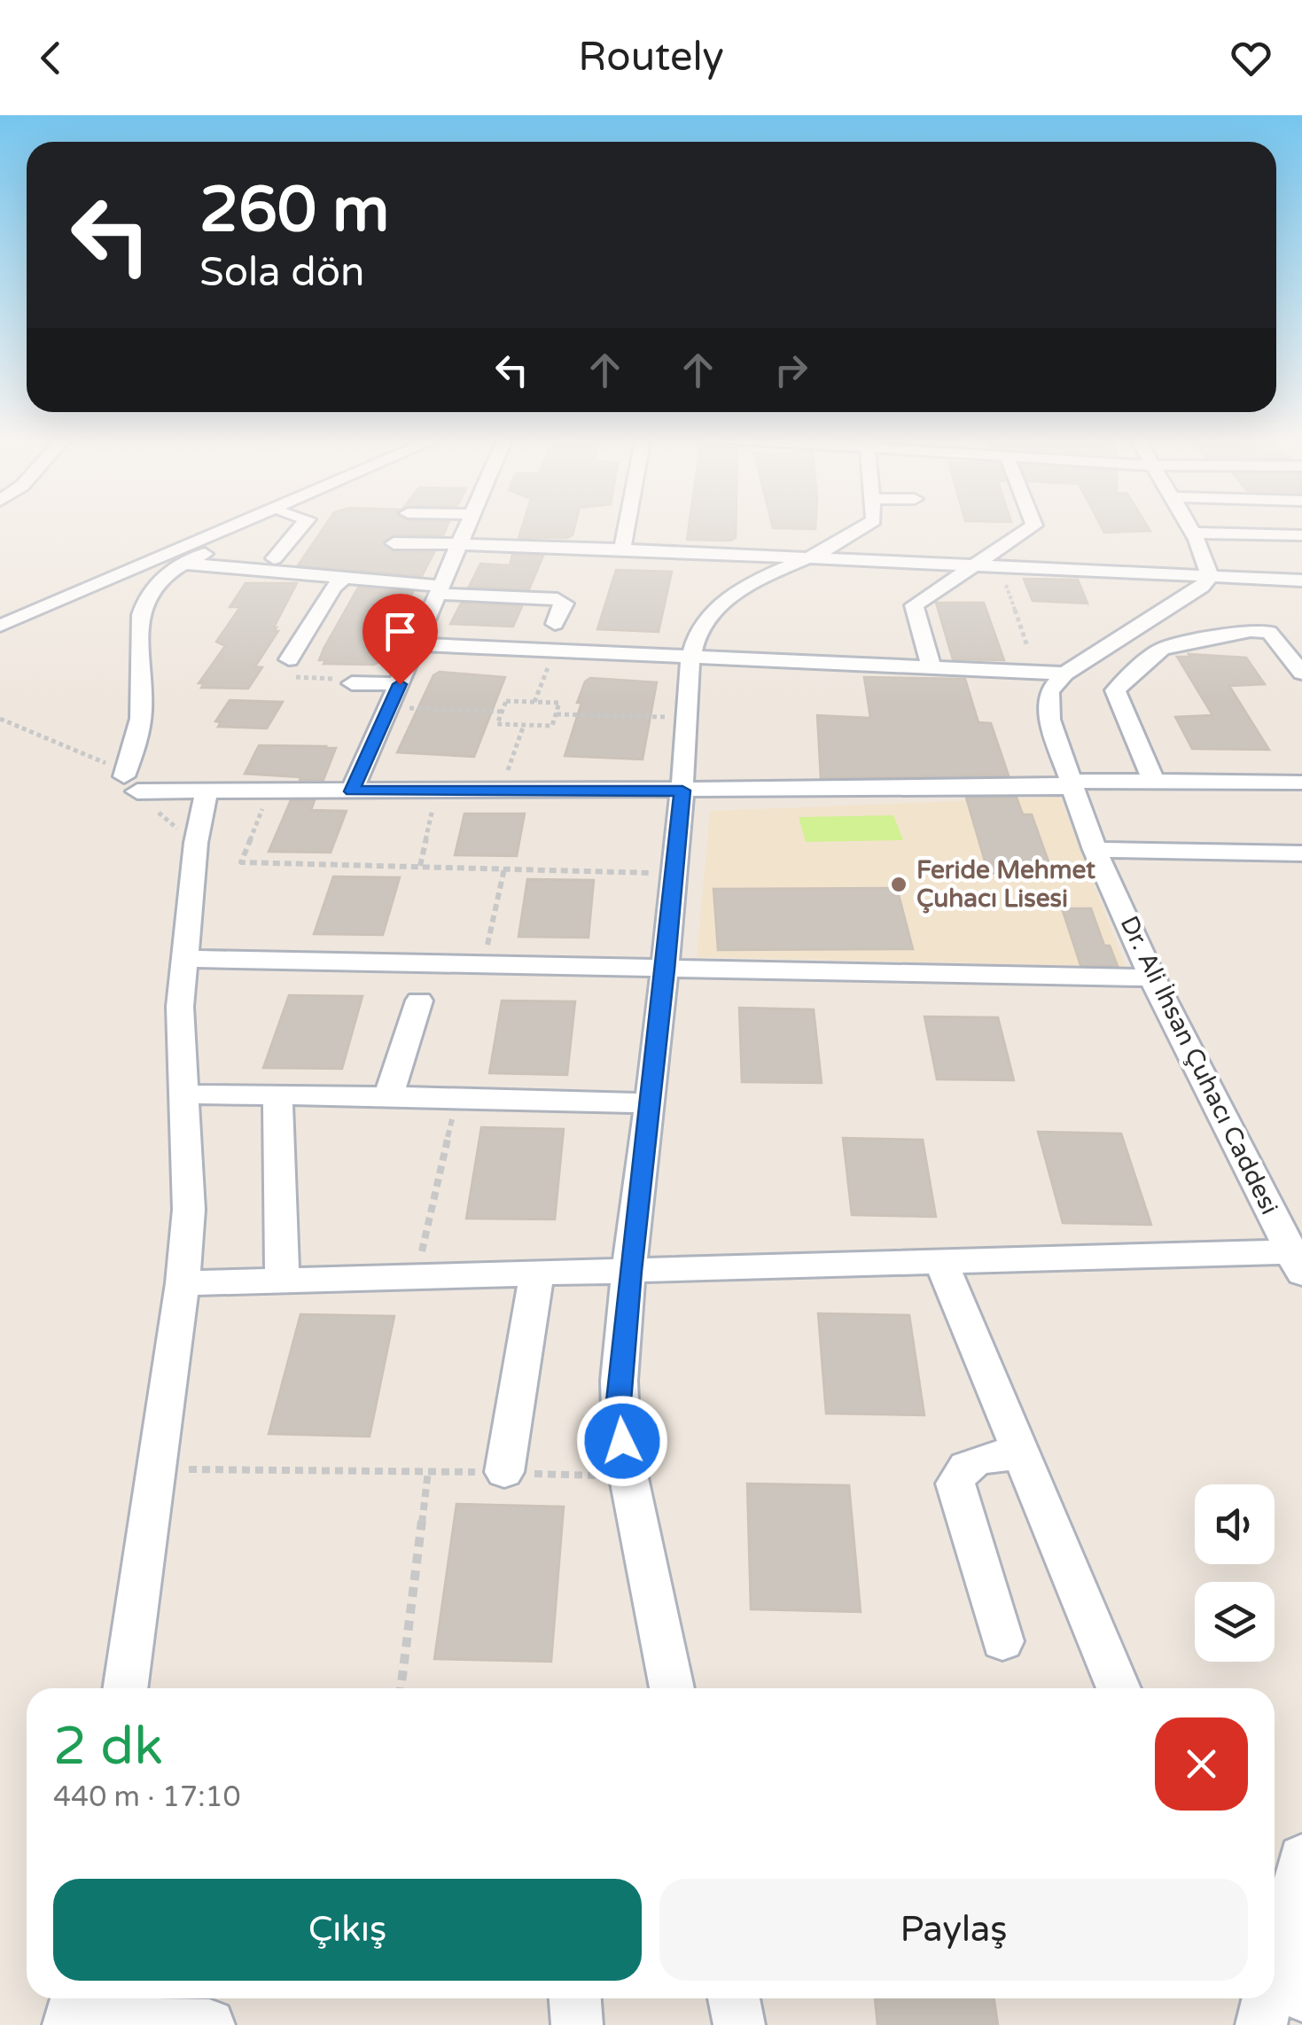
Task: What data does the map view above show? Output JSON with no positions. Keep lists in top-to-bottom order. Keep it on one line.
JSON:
{"streets":{"street":["Dr. Ali İhsan Çuhacı Caddesi"]},"places":["Feride Mehmet Çuhacı Lisesi"],"page":{"header":"Routely","turn":["260 m","Sola dön"],"heading":["2 dk","440 m · 17:10"],"buttons":["Çıkış","Paylaş"]}}
